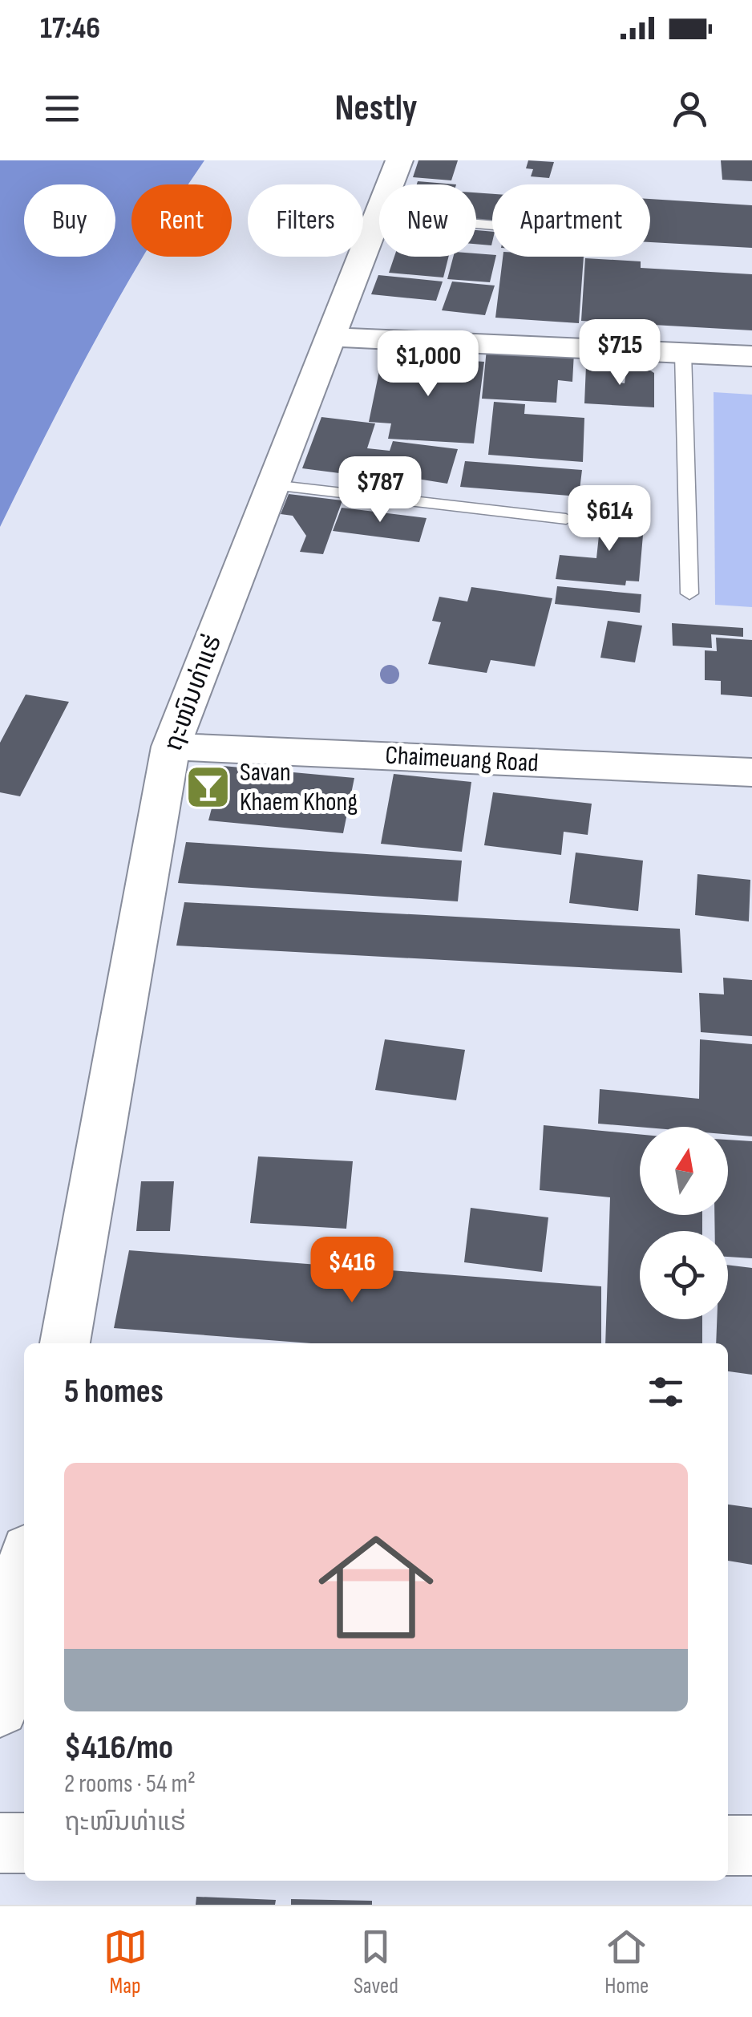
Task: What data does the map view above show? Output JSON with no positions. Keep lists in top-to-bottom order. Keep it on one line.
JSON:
{"streets":{"street":["ຖະໜົນທ່າແຮ່","Chaimeuang Road"]},"crossings":[["ຖະໜົນທ່າແຮ່","Chaimeuang Road"]],"places":{"bar":["Savan Khaem Khong"]},"north":"top","page":{"status":"17:46","header":"Nestly","chip":["Buy","Rent","Filters","New","Apartment"],"price":["$715","$1,000","$787","$614","$416"],"heading":"5 homes","list":[{"name":"$416/mo","note":"2 rooms · 54 m² · ຖະໜົນທ່າແຮ່"}],"tabs":["Map","Saved","Home"]}}
